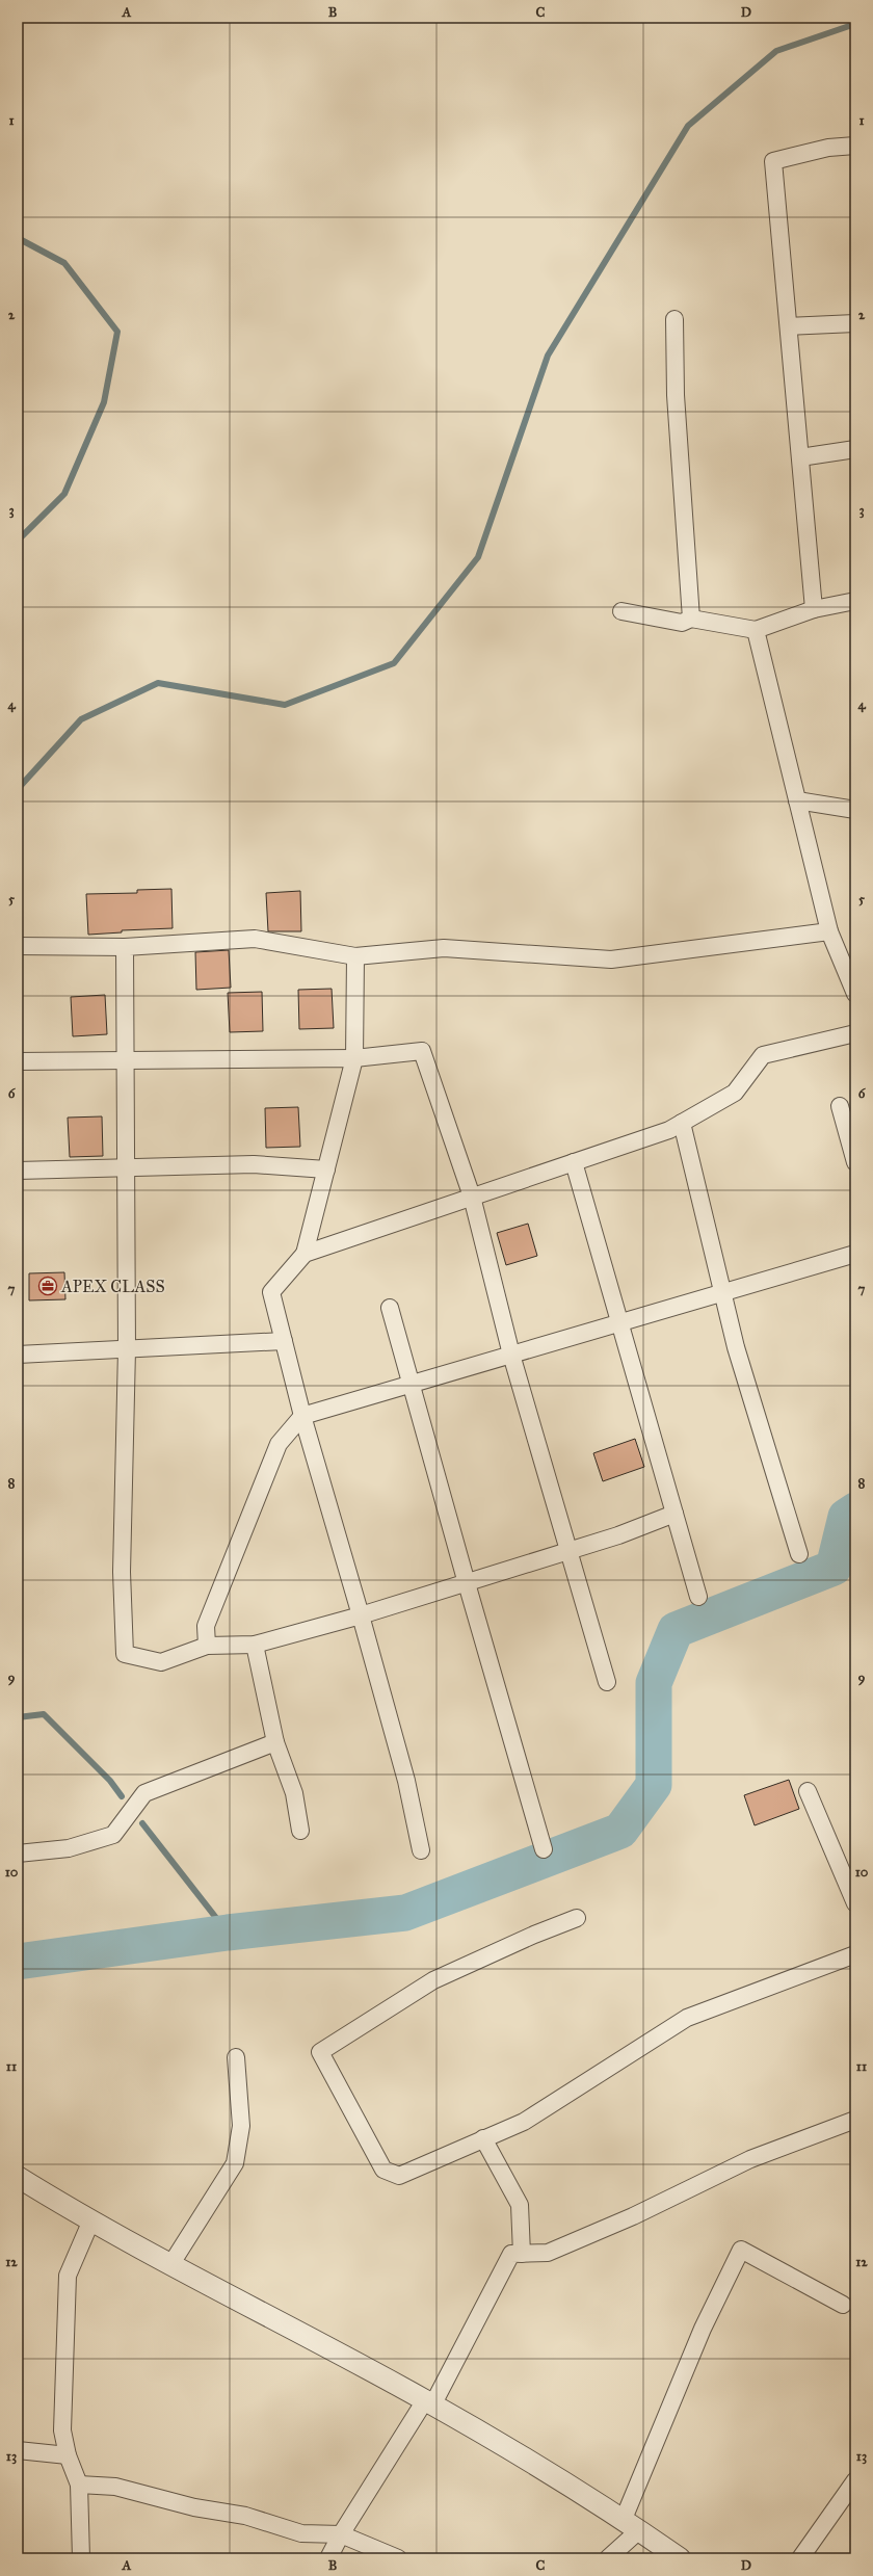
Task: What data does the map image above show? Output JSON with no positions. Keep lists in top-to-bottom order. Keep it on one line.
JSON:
{"places":{"office":["APEX CLASS"]},"grid":{"columns":["A","B","C","D"],"rows":["1","2","3","4","5","6","7","8","9","10","11","12","13"]}}
